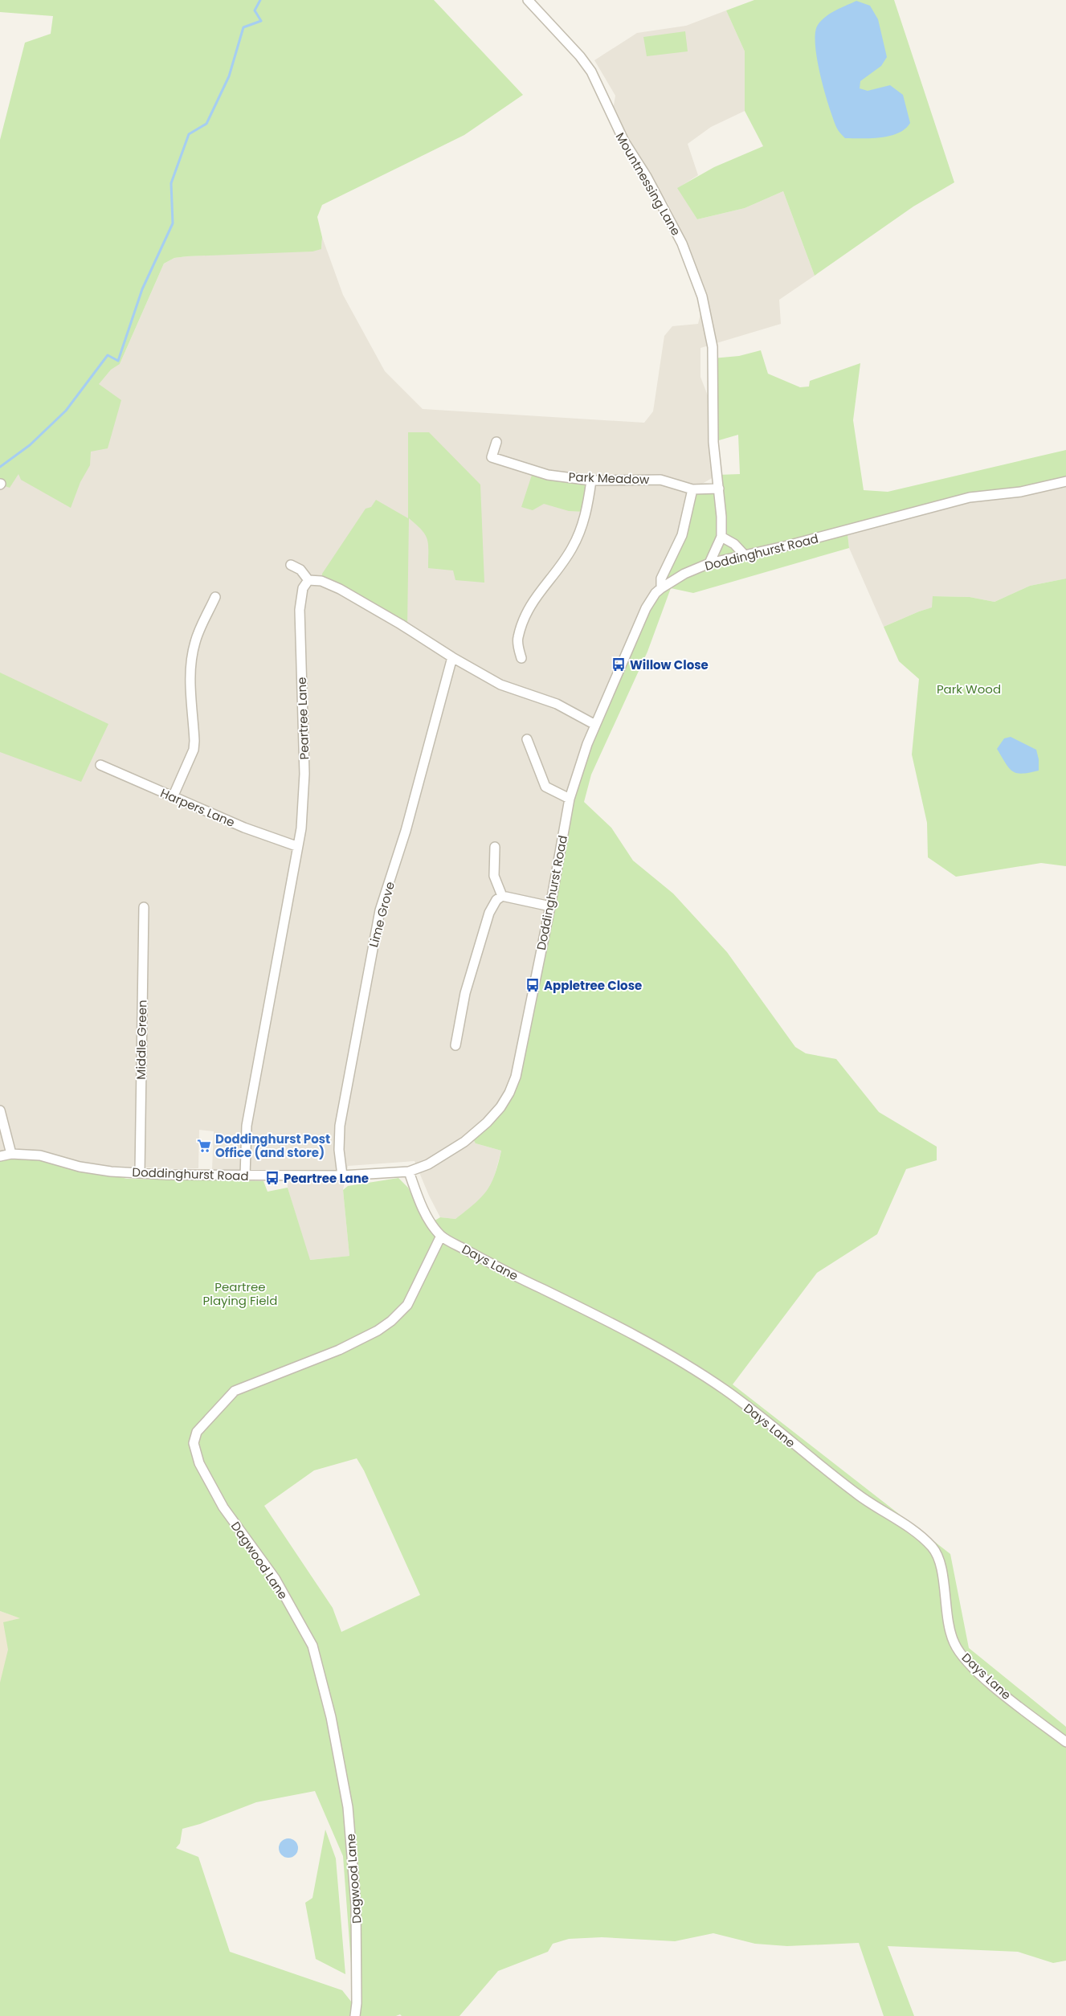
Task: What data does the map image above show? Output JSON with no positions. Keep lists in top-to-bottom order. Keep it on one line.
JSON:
{"streets":{"street":["Mountnessing Lane","Park Meadow","Doddinghurst Road","Peartree Lane","Harpers Lane","Lime Grove","Middle Green","Days Lane","Dagwood Lane"]},"crossings":[["Mountnessing Lane","Park Meadow"],["Mountnessing Lane","Doddinghurst Road"],["Doddinghurst Road","Peartree Lane"],["Doddinghurst Road","Lime Grove"],["Doddinghurst Road","Middle Green"],["Doddinghurst Road","Days Lane"],["Peartree Lane","Harpers Lane"],["Days Lane","Dagwood Lane"]],"parks":["Park Wood","Peartree Playing Field"],"places":{"bus stop":["Willow Close","Appletree Close","Peartree Lane"],"supermarket":["Doddinghurst Post Office (and store)"]}}
